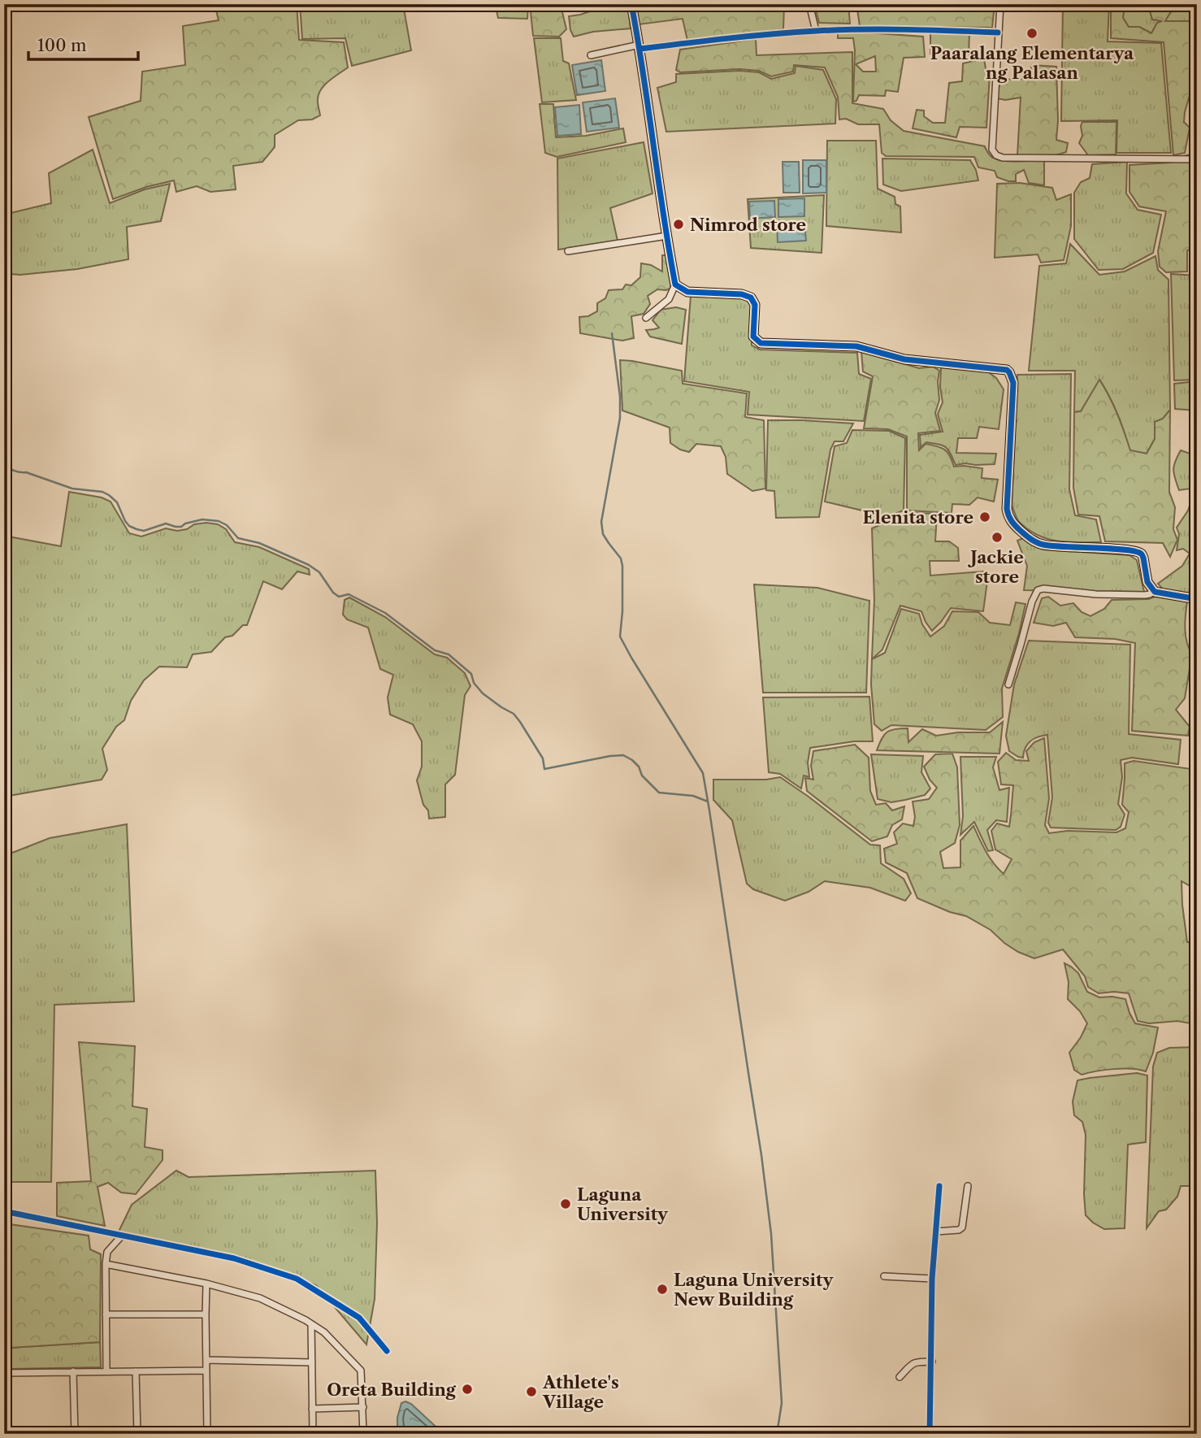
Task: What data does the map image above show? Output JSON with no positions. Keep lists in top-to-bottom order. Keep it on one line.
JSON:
{"places":["Paaralang Elementarya ng Palasan","Nimrod store","Elenita store","Jackie store","Laguna University","Laguna University New Building","Oreta Building","Athlete's Village"],"scale_bar":"100 m"}
